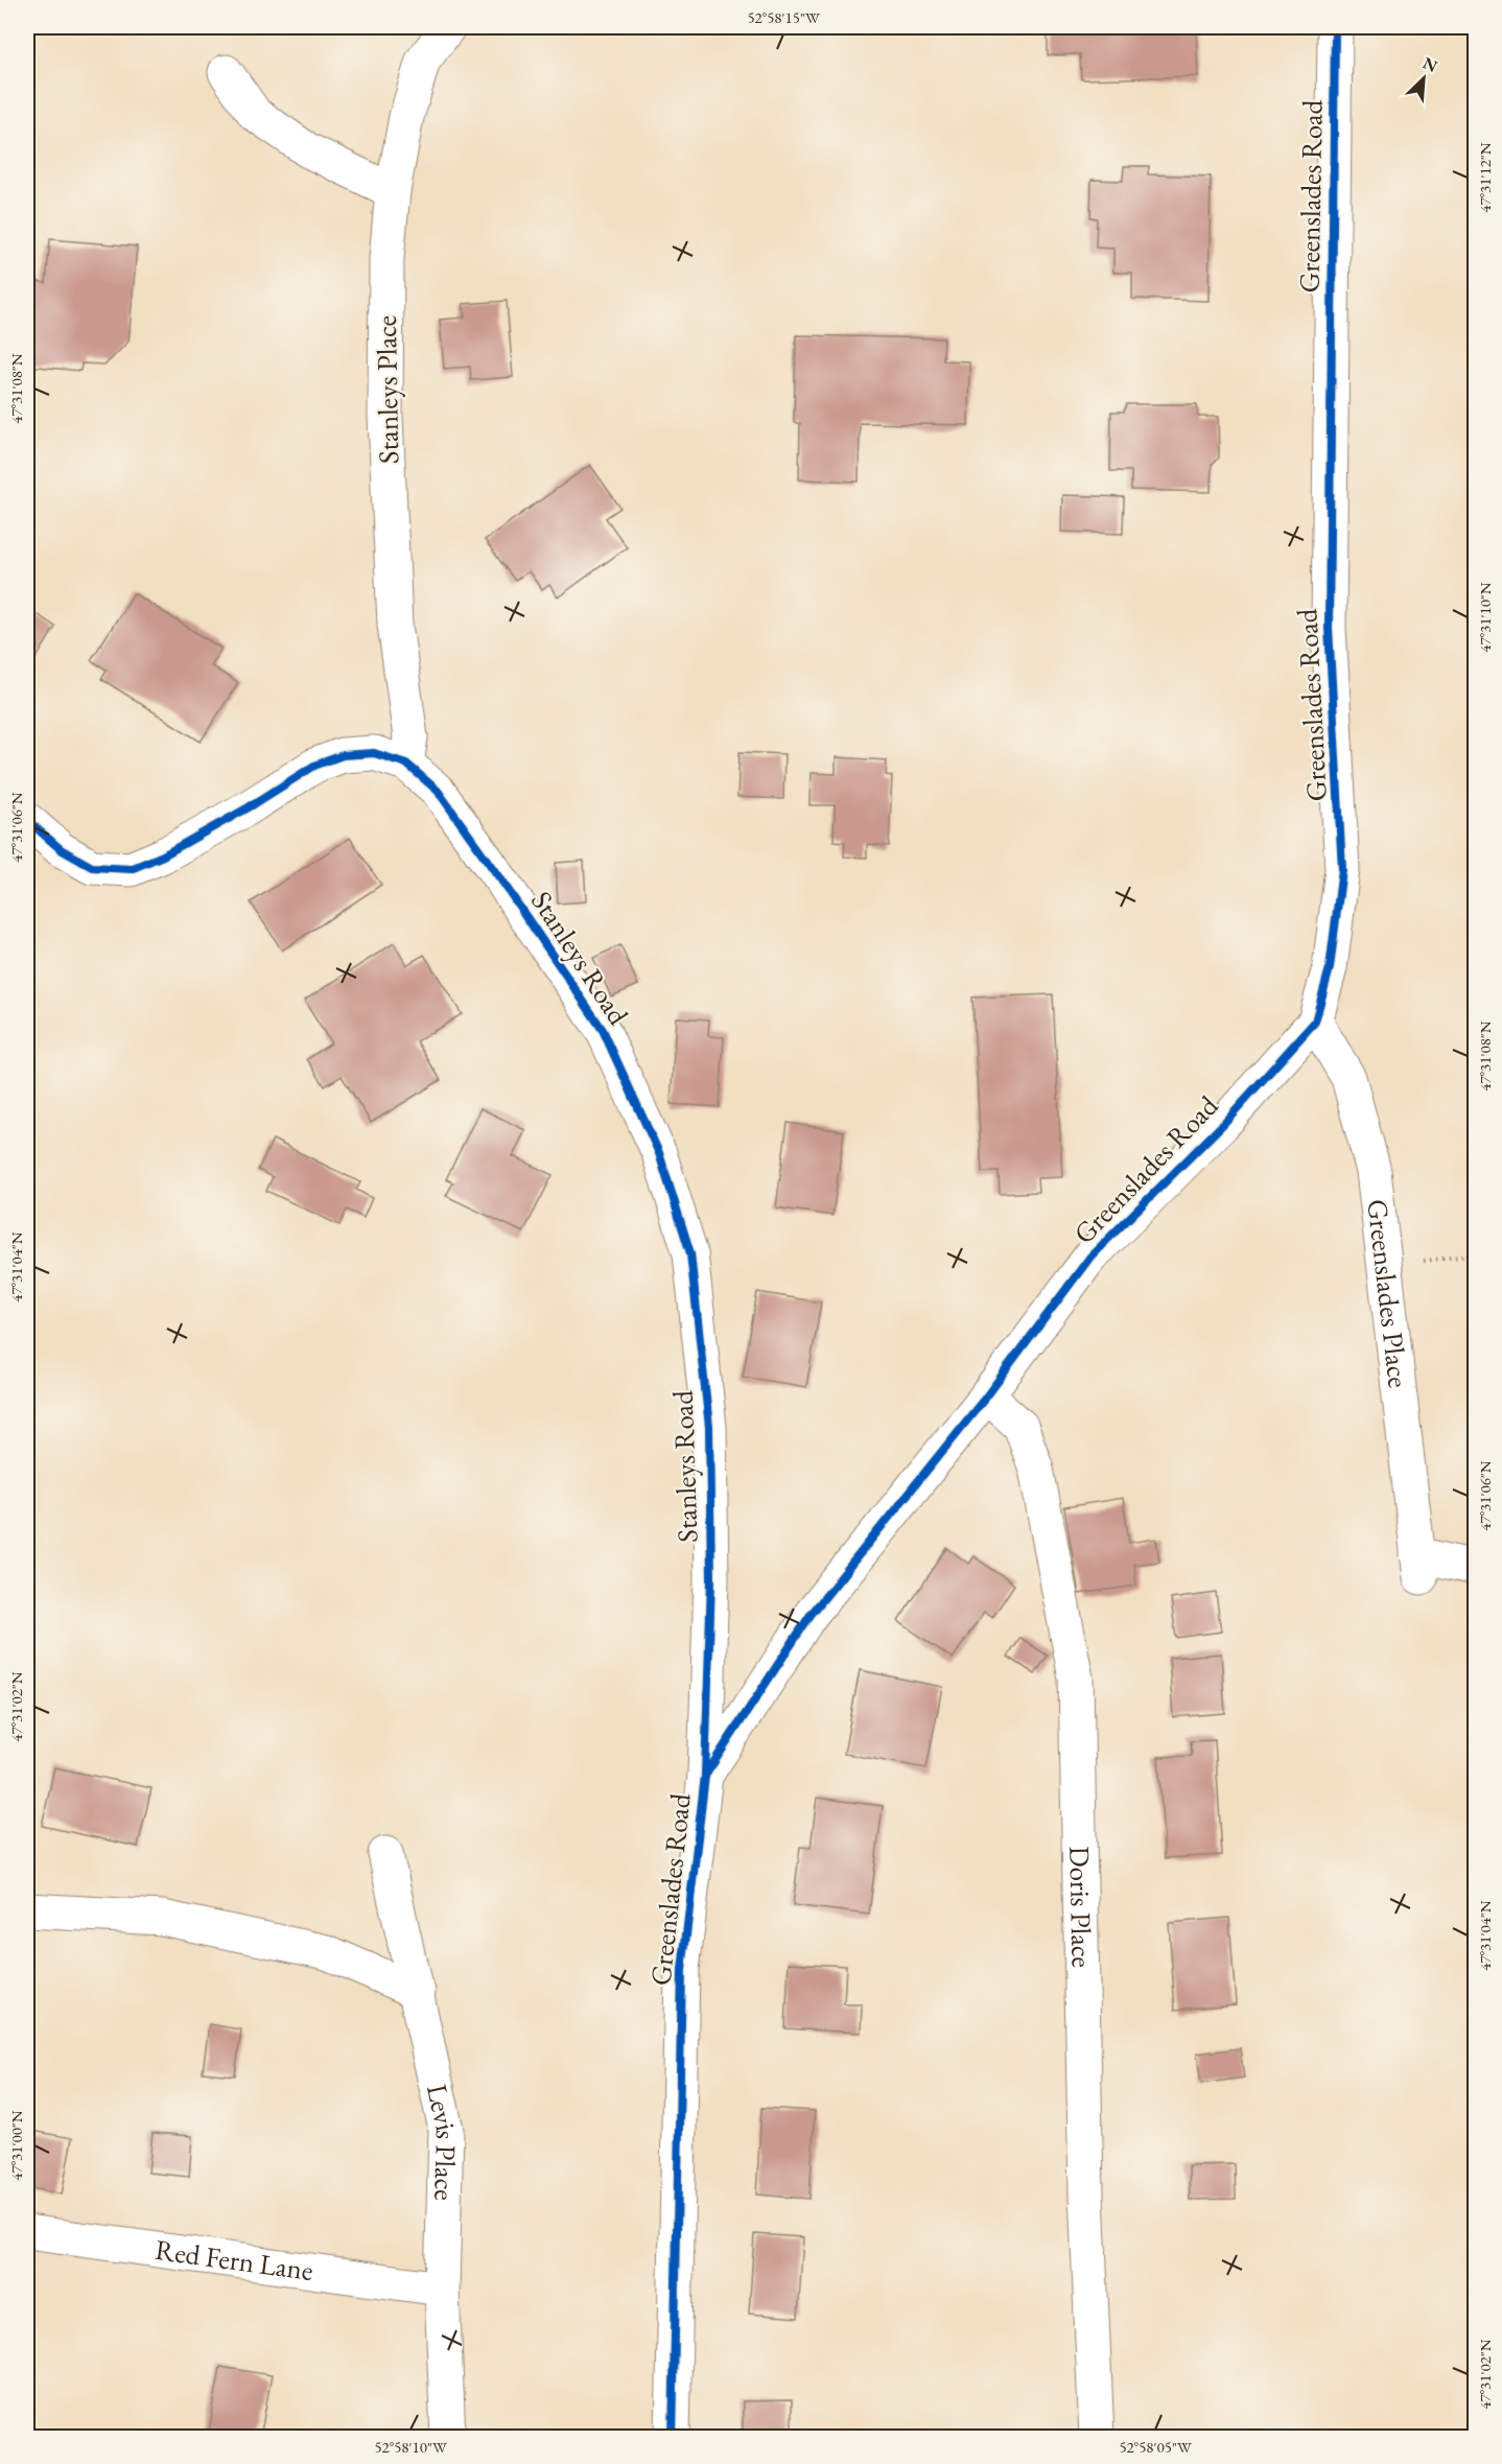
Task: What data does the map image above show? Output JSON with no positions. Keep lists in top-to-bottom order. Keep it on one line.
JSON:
{"streets":{"street":["Greenslades Road","Stanleys Place","Stanleys Road","Greenslades Place","Doris Place","Levis Place","Red Fern Lane"]},"crossings":[["Greenslades Road","Stanleys Road"],["Greenslades Road","Greenslades Place"],["Greenslades Road","Doris Place"],["Stanleys Place","Stanleys Road"],["Levis Place","Red Fern Lane"]],"north":"top right","coordinates":["52°58'15\"W","47°31'12\"N","47°31'08\"N","47°31'10\"N","47°31'06\"N","47°31'04\"N","47°31'02\"N","47°31'00\"N","52°58'10\"W","52°58'05\"W"]}
